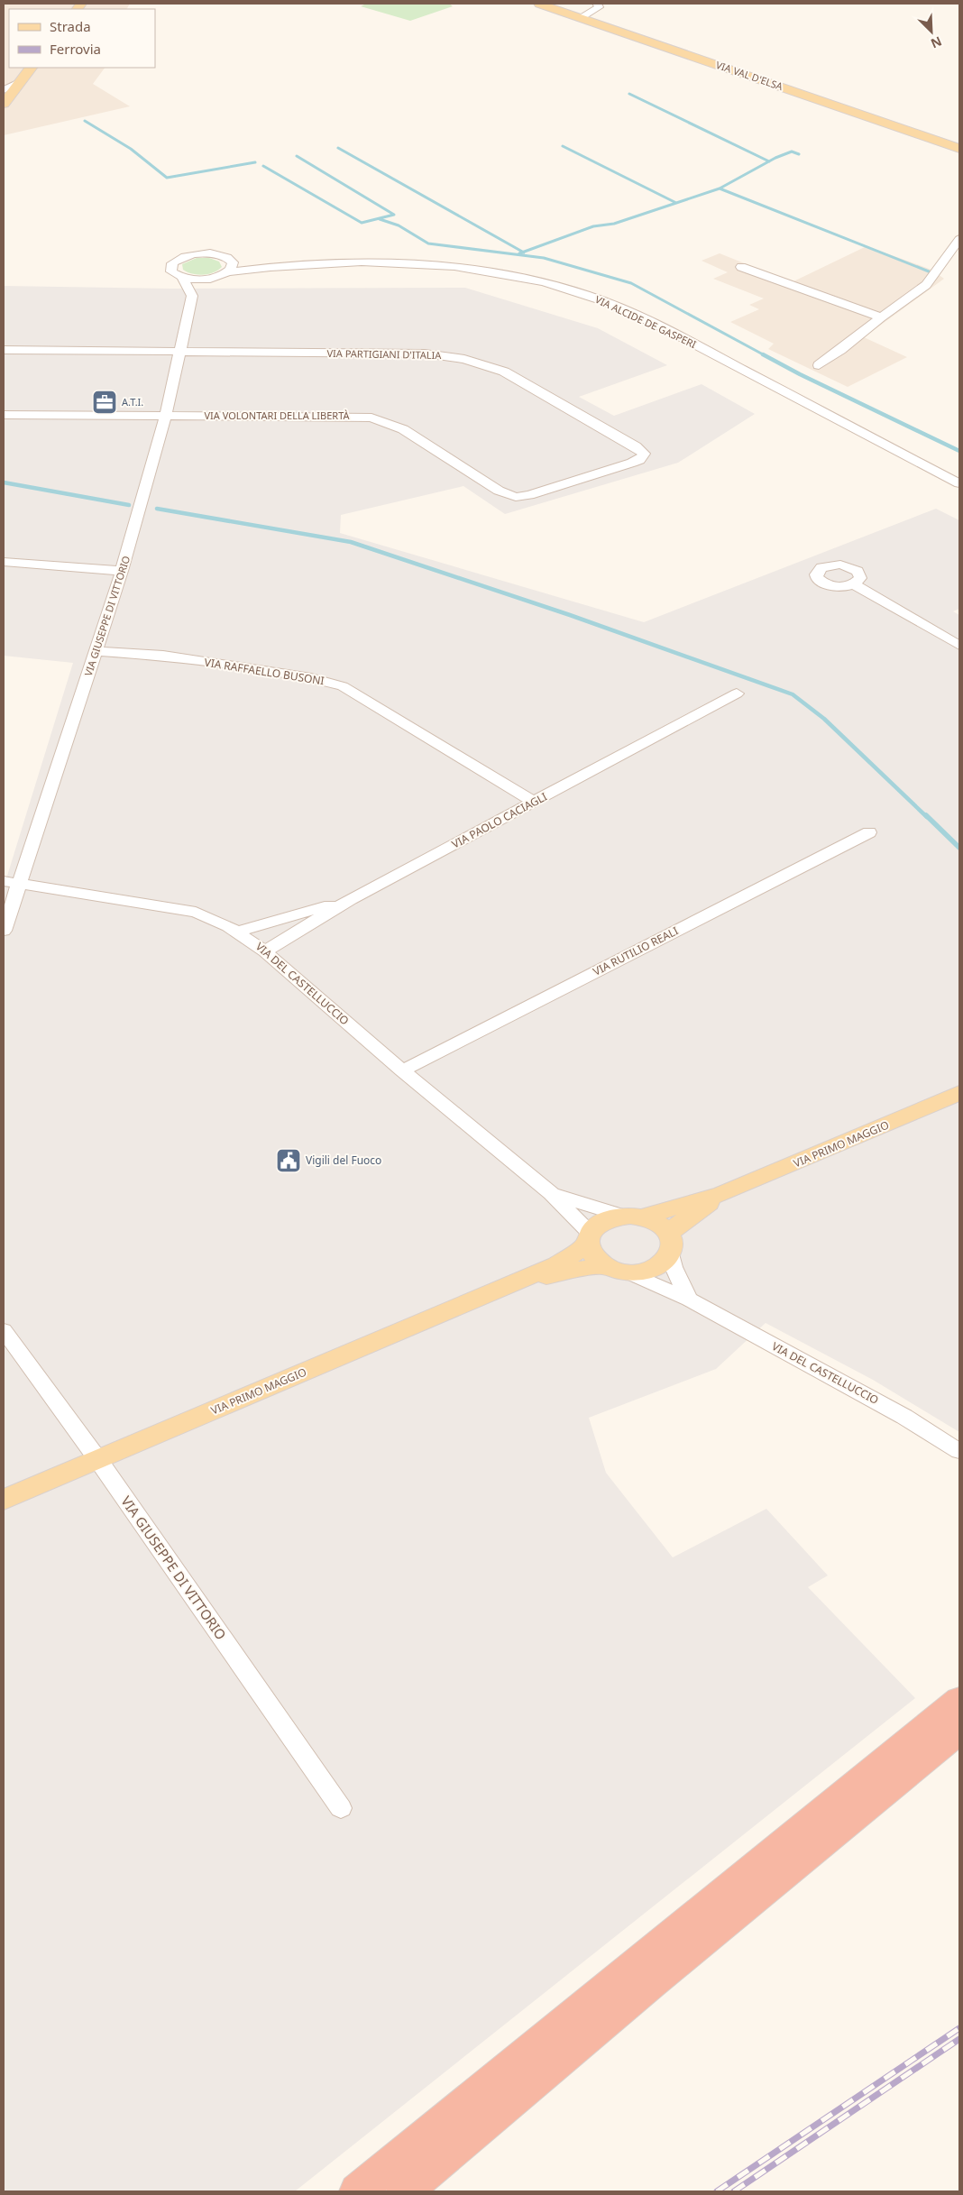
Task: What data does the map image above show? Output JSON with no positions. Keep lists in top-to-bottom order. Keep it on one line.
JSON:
{"streets":{"main road":["VIA VAL D'ELSA","VIA PRIMO MAGGIO"],"street":["VIA ALCIDE DE GASPERI","VIA PARTIGIANI D'ITALIA","VIA VOLONTARI DELLA LIBERTÀ","VIA GIUSEPPE DI VITTORIO","VIA RAFFAELLO BUSONI","VIA PAOLO CACIAGLI","VIA RUTILIO REALI","VIA DEL CASTELLUCCIO"]},"crossings":[["VIA PARTIGIANI D'ITALIA","VIA VOLONTARI DELLA LIBERTÀ"],["VIA PARTIGIANI D'ITALIA","VIA GIUSEPPE DI VITTORIO"],["VIA VOLONTARI DELLA LIBERTÀ","VIA GIUSEPPE DI VITTORIO"],["VIA GIUSEPPE DI VITTORIO","VIA RAFFAELLO BUSONI"],["VIA GIUSEPPE DI VITTORIO","VIA DEL CASTELLUCCIO"],["VIA GIUSEPPE DI VITTORIO","VIA PRIMO MAGGIO"],["VIA RAFFAELLO BUSONI","VIA PAOLO CACIAGLI"],["VIA PAOLO CACIAGLI","VIA DEL CASTELLUCCIO"],["VIA RUTILIO REALI","VIA DEL CASTELLUCCIO"]],"places":{"office":["A.T.I."],"public building":["Vigili del Fuoco"]},"legend":["Strada","Ferrovia"],"north":"bottom right"}
